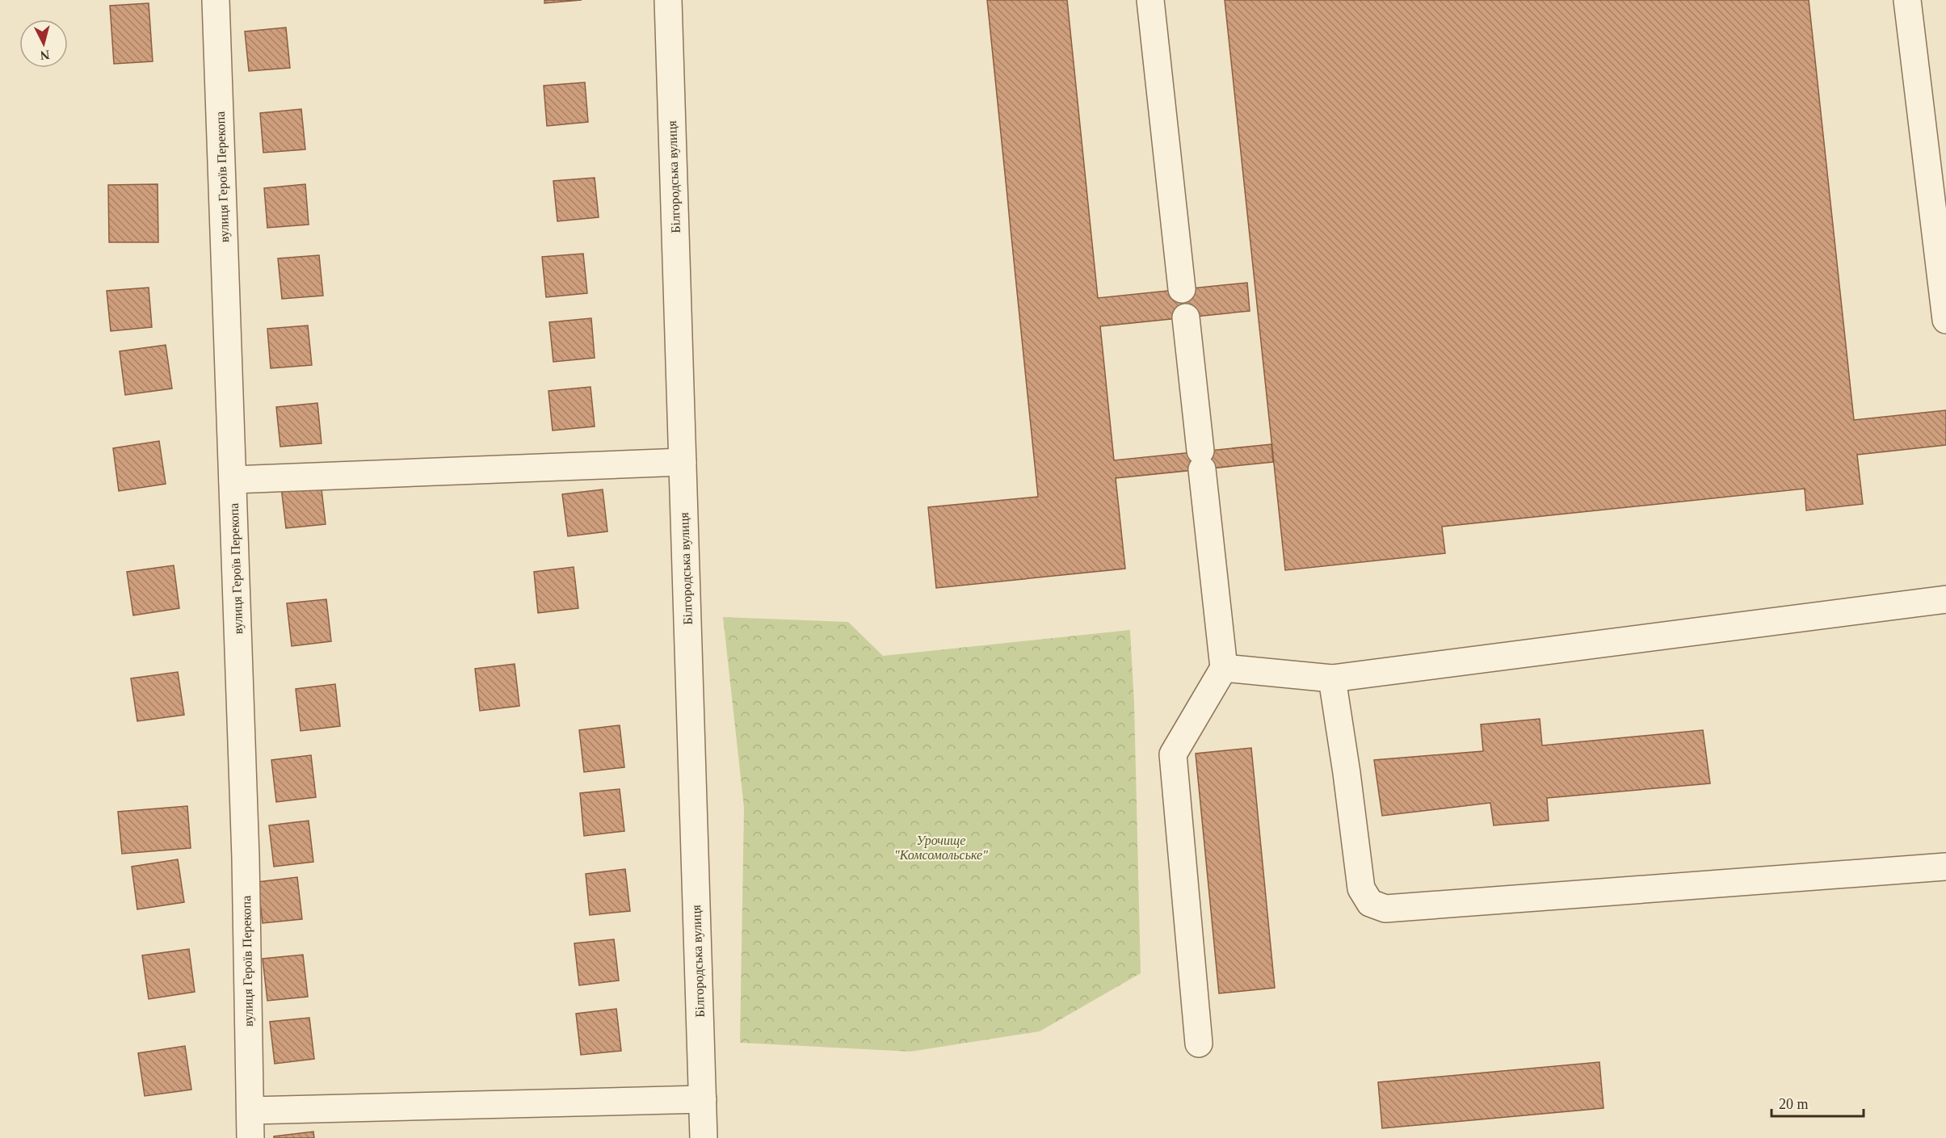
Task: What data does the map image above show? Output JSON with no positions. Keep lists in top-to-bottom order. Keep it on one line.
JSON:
{"streets":{"street":["вулиця Героїв Перекопа","Білгородська вулиця"]},"parks":["Урочище \"Комсомольське\""],"scale_bar":"20 m","north":"bottom"}
